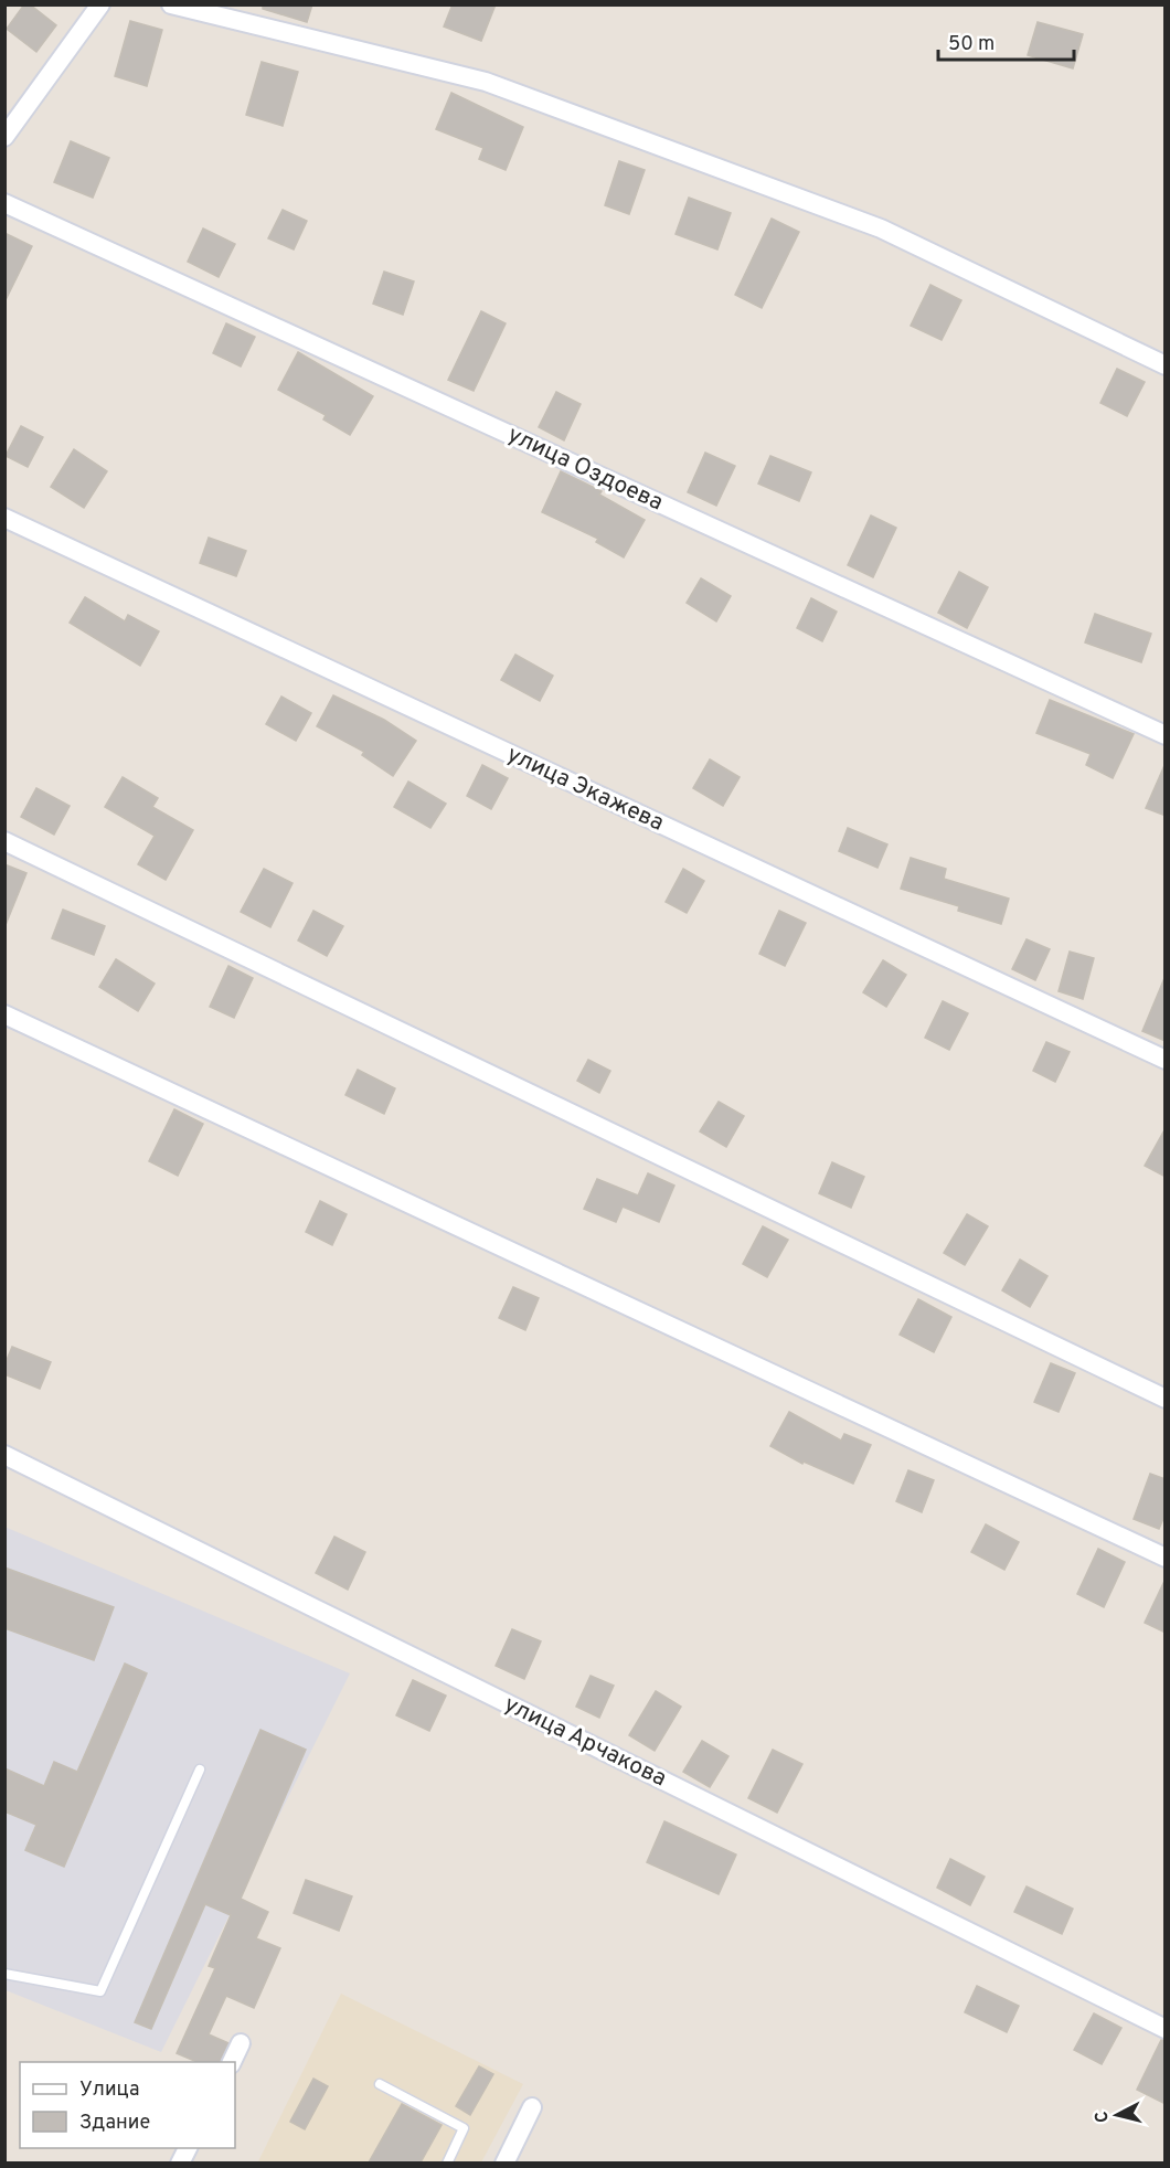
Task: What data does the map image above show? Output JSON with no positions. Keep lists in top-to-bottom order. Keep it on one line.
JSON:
{"streets":{"street":["улица Оздоева","улица Экажева","улица Арчакова"]},"legend":["Улица","Здание"],"scale_bar":"50 m","north":"left"}
